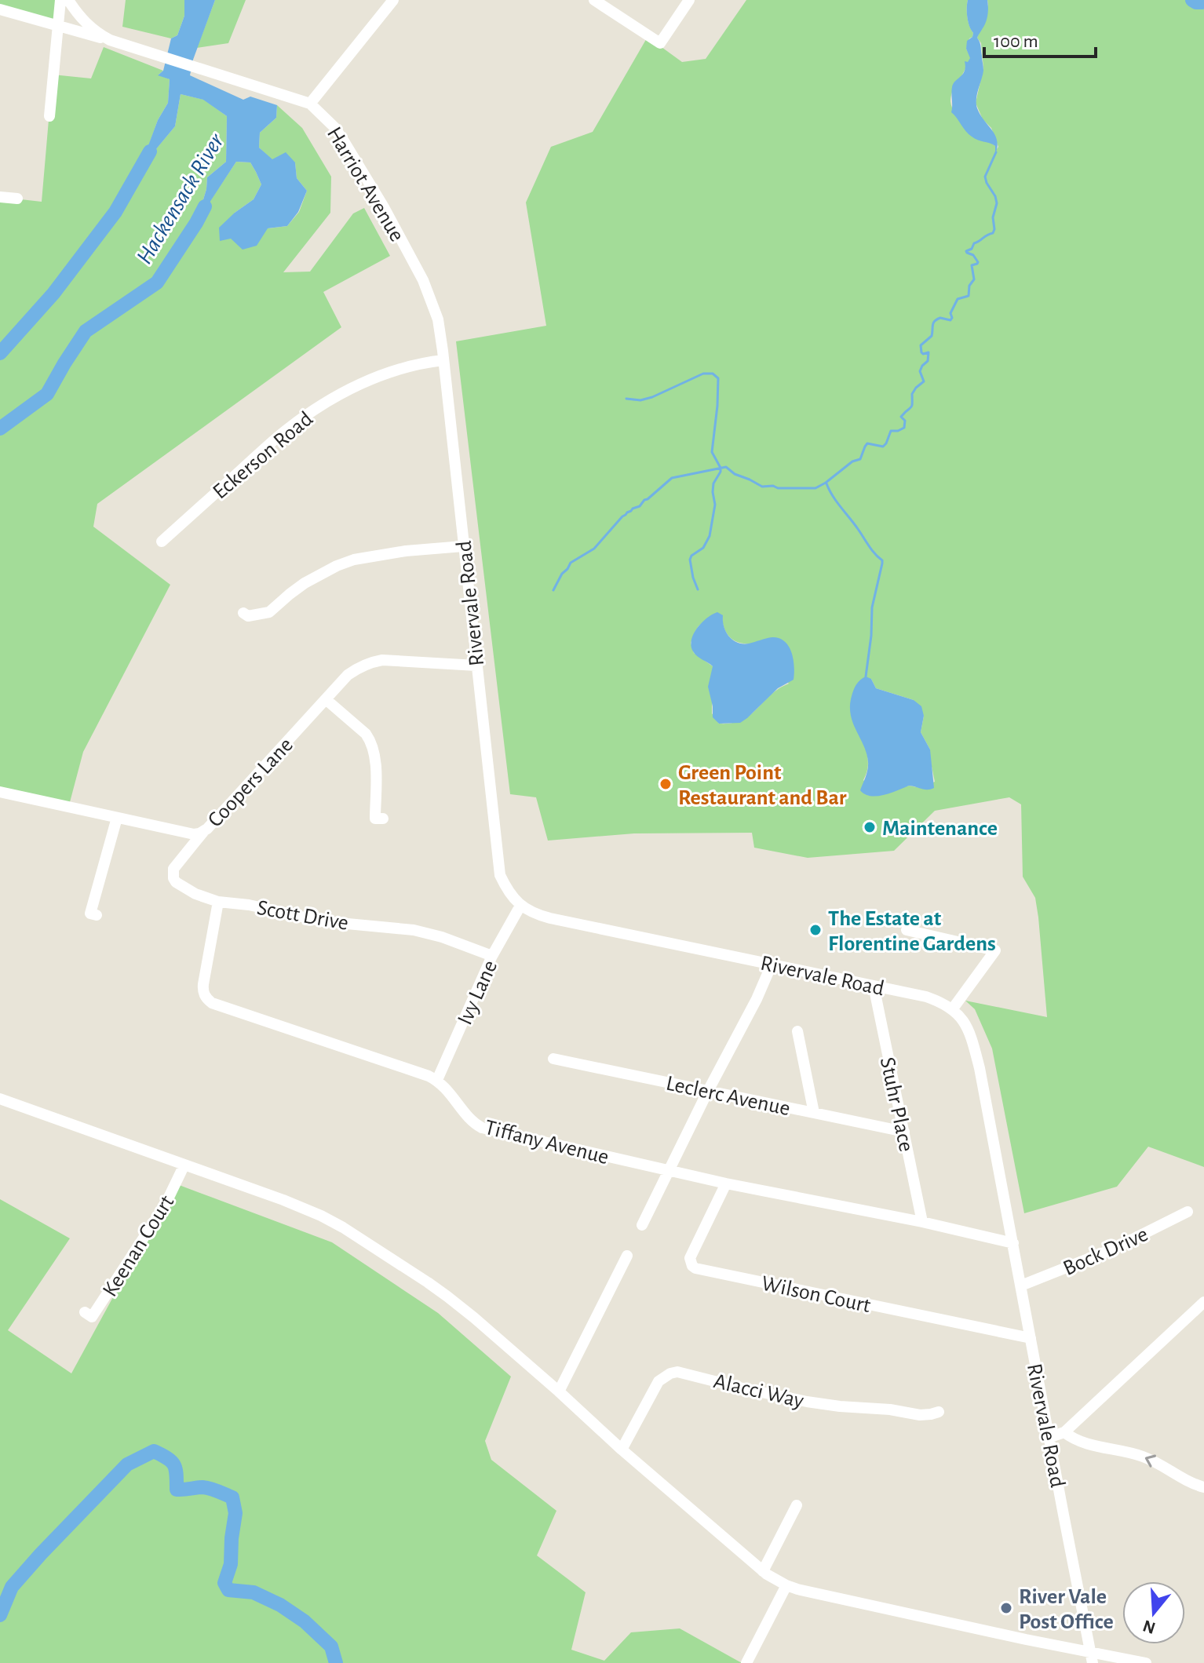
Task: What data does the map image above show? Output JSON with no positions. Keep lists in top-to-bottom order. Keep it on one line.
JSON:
{"streets":{"street":["Harriot Avenue","Eckerson Road","Rivervale Road","Coopers Lane","Scott Drive","Ivy Lane","Leclerc Avenue","Stuhr Place","Tiffany Avenue","Keenan Court","Bock Drive","Wilson Court","Alacci Way"]},"crossings":[["Harriot Avenue","Eckerson Road"],["Harriot Avenue","Rivervale Road"],["Rivervale Road","Coopers Lane"],["Rivervale Road","Ivy Lane"],["Rivervale Road","Stuhr Place"],["Rivervale Road","Tiffany Avenue"],["Rivervale Road","Bock Drive"],["Rivervale Road","Wilson Court"],["Coopers Lane","Scott Drive"],["Scott Drive","Ivy Lane"],["Scott Drive","Tiffany Avenue"],["Ivy Lane","Tiffany Avenue"],["Leclerc Avenue","Stuhr Place"],["Stuhr Place","Tiffany Avenue"],["Tiffany Avenue","Wilson Court"]],"water":["Hackensack River"],"places":["Green Point Restaurant and Bar","Maintenance","The Estate at Florentine Gardens","River Vale Post Office"],"scale_bar":"100 m","north":"bottom"}
